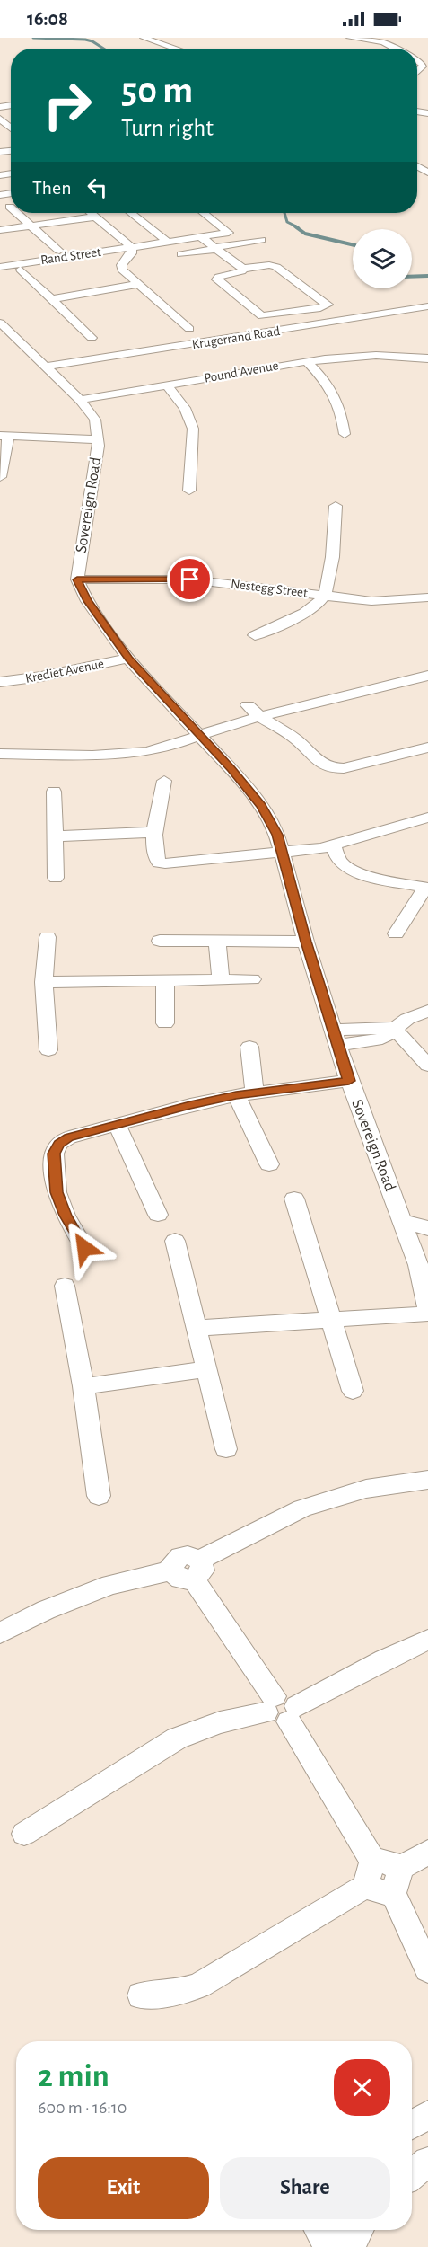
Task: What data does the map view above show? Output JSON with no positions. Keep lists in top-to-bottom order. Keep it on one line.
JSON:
{"streets":{"street":["Rand Street","Krugerrand Road","Pound Avenue","Sovereign Road","Nestegg Street","Krediet Avenue"]},"crossings":[["Krugerrand Road","Sovereign Road"],["Pound Avenue","Sovereign Road"],["Sovereign Road","Nestegg Street"],["Sovereign Road","Krediet Avenue"]],"page":{"status":"16:08","turn":["50 m","Turn right"],"then":"Then","heading":["2 min","600 m · 16:10"],"buttons":["Exit","Share"]}}
